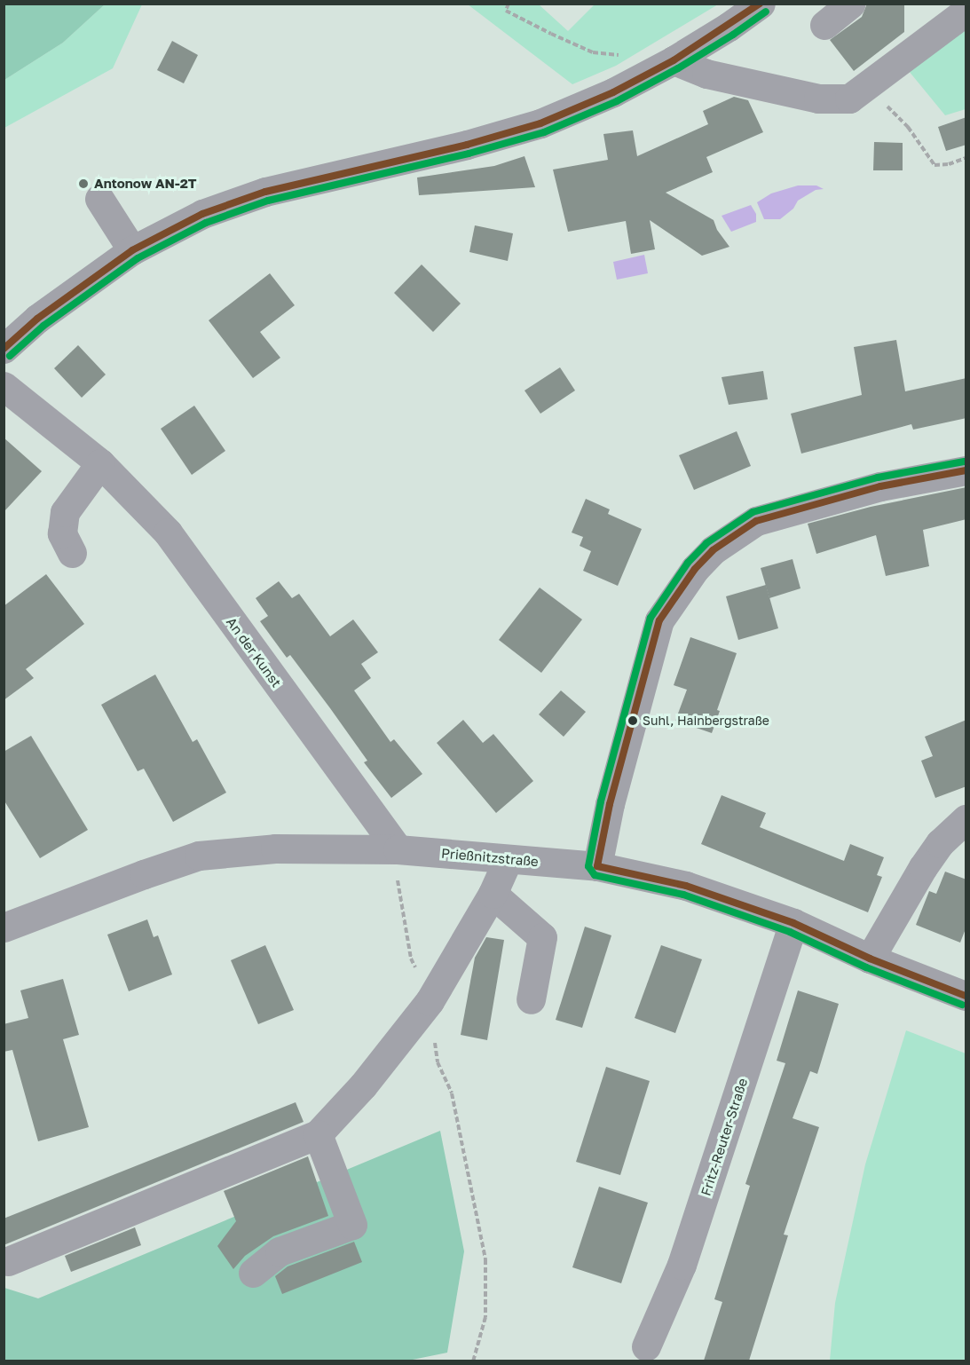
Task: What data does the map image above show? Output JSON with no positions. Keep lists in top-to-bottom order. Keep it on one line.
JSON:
{"streets":{"street":["An der Kunst","Prießnitzstraße","Fritz-Reuter-Straße"]},"crossings":[["An der Kunst","Prießnitzstraße"],["Prießnitzstraße","Fritz-Reuter-Straße"]],"places":["Antonow AN-2T","Suhl, Hainbergstraße"]}
